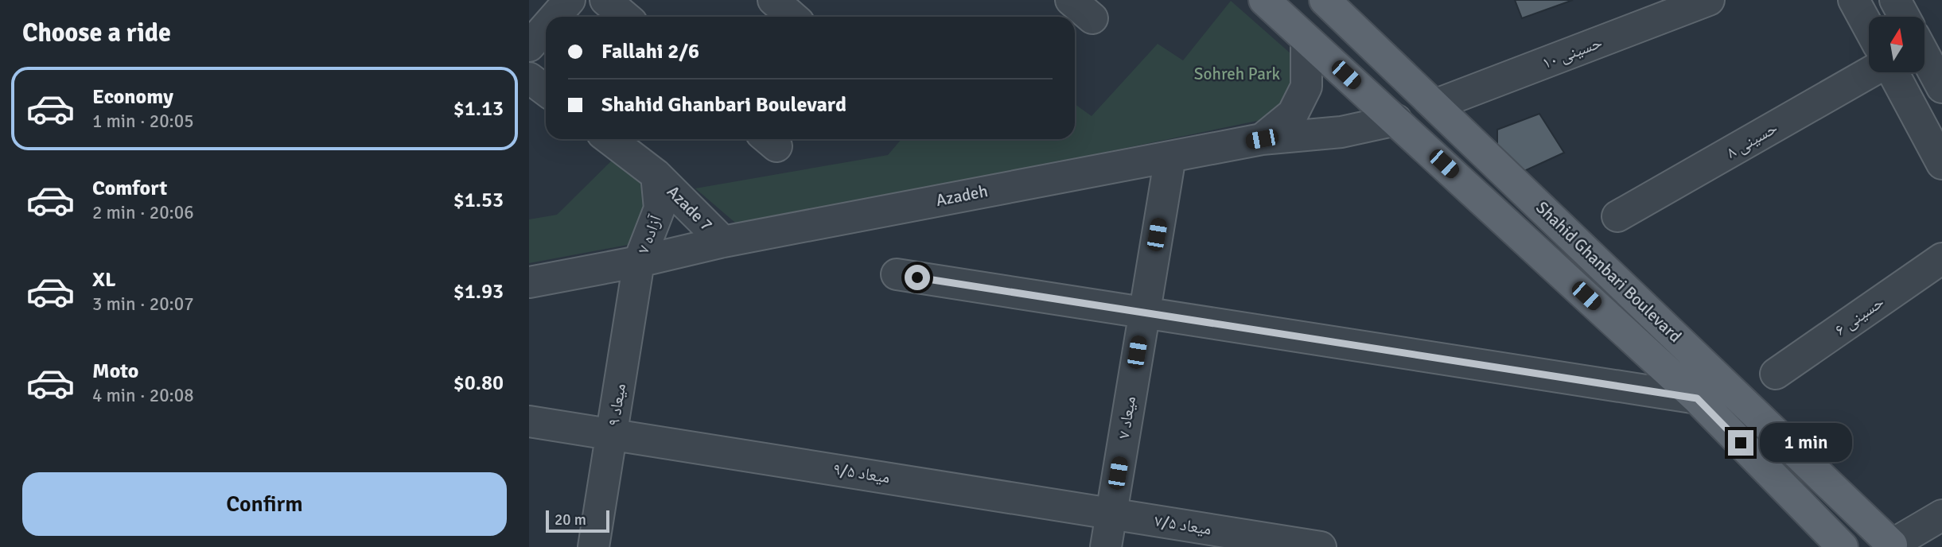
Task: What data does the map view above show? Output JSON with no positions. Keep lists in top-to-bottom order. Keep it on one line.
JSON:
{"streets":{"main road":["Shahid Ghanbari Boulevard"],"street":["حسینی ۱۰","حسینی ۸","Azadeh","Azade 7","آزاده ۷","حسینی ۶","میعاد ۹","میعاد ۷","میعاد ۹/۵","میعاد ۷/۵"]},"crossings":[["حسینی ۱۰","Shahid Ghanbari Boulevard"],["Azadeh","Azade 7"],["Azadeh","آزاده ۷"],["Azadeh","Shahid Ghanbari Boulevard"],["Azadeh","میعاد ۹"],["Azadeh","میعاد ۷"],["Azade 7","آزاده ۷"],["آزاده ۷","میعاد ۹"],["میعاد ۹","میعاد ۹/۵"],["میعاد ۷","میعاد ۹/۵"],["میعاد ۷","میعاد ۷/۵"],["میعاد ۹/۵","میعاد ۷/۵"]],"parks":["Sohreh Park"],"scale_bar":"20 m","north":"top","page":{"heading":"Choose a ride","banner":["Fallahi 2/6","Shahid Ghanbari Boulevard"],"list":[{"name":"Economy","note":"1 min · 20:05","value":"$1.13"},{"name":"Comfort","note":"2 min · 20:06","value":"$1.53"},{"name":"XL","note":"3 min · 20:07","value":"$1.93"},{"name":"Moto","note":"4 min · 20:08","value":"$0.80"}],"bubble":"1 min","buttons":"Confirm","scale":"20 m"}}
